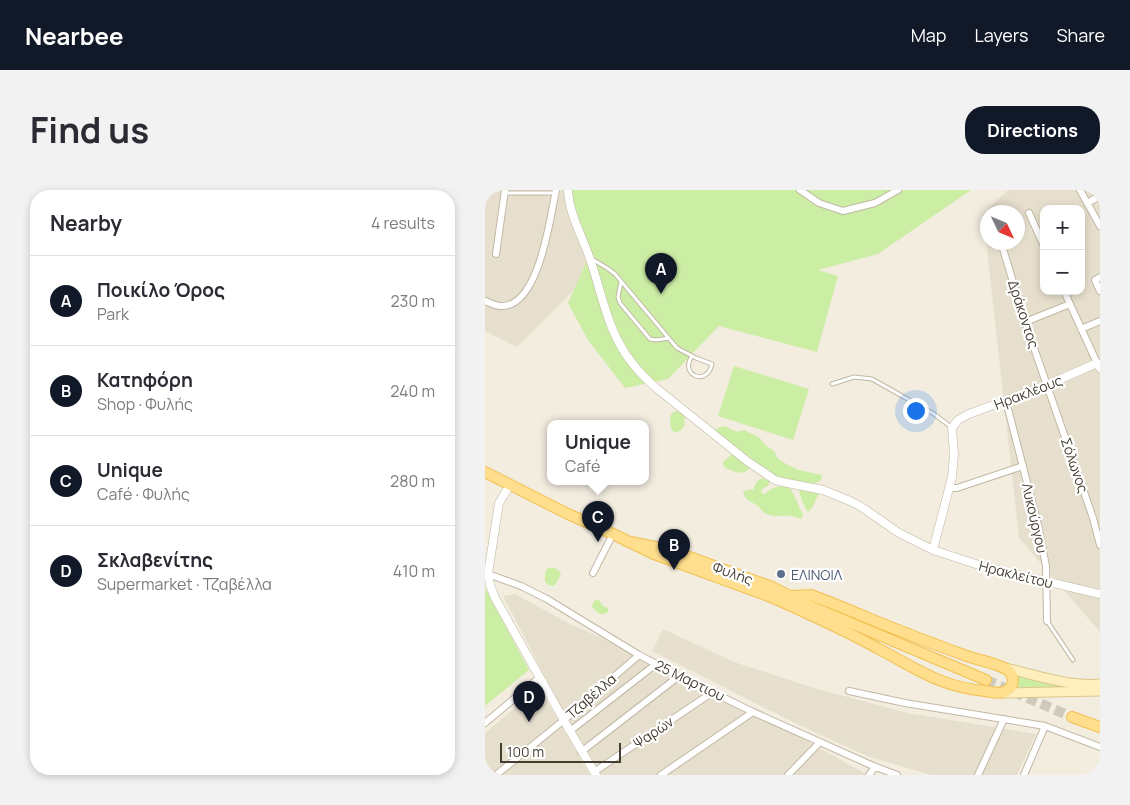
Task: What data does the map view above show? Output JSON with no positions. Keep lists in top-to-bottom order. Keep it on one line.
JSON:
{"streets":{"main road":["Φυλής"],"street":["Δράκοντος","Ηρακλέους","Σόλωνος","Λυκούργου","Ηρακλείτου","25 Μαρτιου","Τζαβέλλα","Ψαρών"]},"crossings":[["Δράκοντος","Ηρακλέους"],["Δράκοντος","Σόλωνος"],["Ηρακλέους","Σόλωνος"],["Ηρακλέους","Λυκούργου"],["Λυκούργου","Ηρακλείτου"],["25 Μαρτιου","Τζαβέλλα"],["25 Μαρτιου","Ψαρών"]],"places":["ΕΛΙΝΟΙΛ"],"scale_bar":"100 m","north":"bottom right","page":{"header":"Nearbee","nav":["Map","Layers","Share"],"title":"Find us","buttons":"Directions","heading":["Nearby","4 results"],"map_buttons":["+","−"],"pins":["A","C","B","D"],"list":[{"mark":"A","name":"Ποικίλο Όρος","note":"Park","value":"230 m"},{"mark":"B","name":"Κατηφόρη","note":"Shop · Φυλής","value":"240 m"},{"mark":"C","name":"Unique","note":"Café · Φυλής","value":"280 m"},{"mark":"D","name":"Σκλαβενίτης","note":"Supermarket · Τζαβέλλα","value":"410 m"}],"popup":["Unique","Café"],"scale":"100 m"}}
